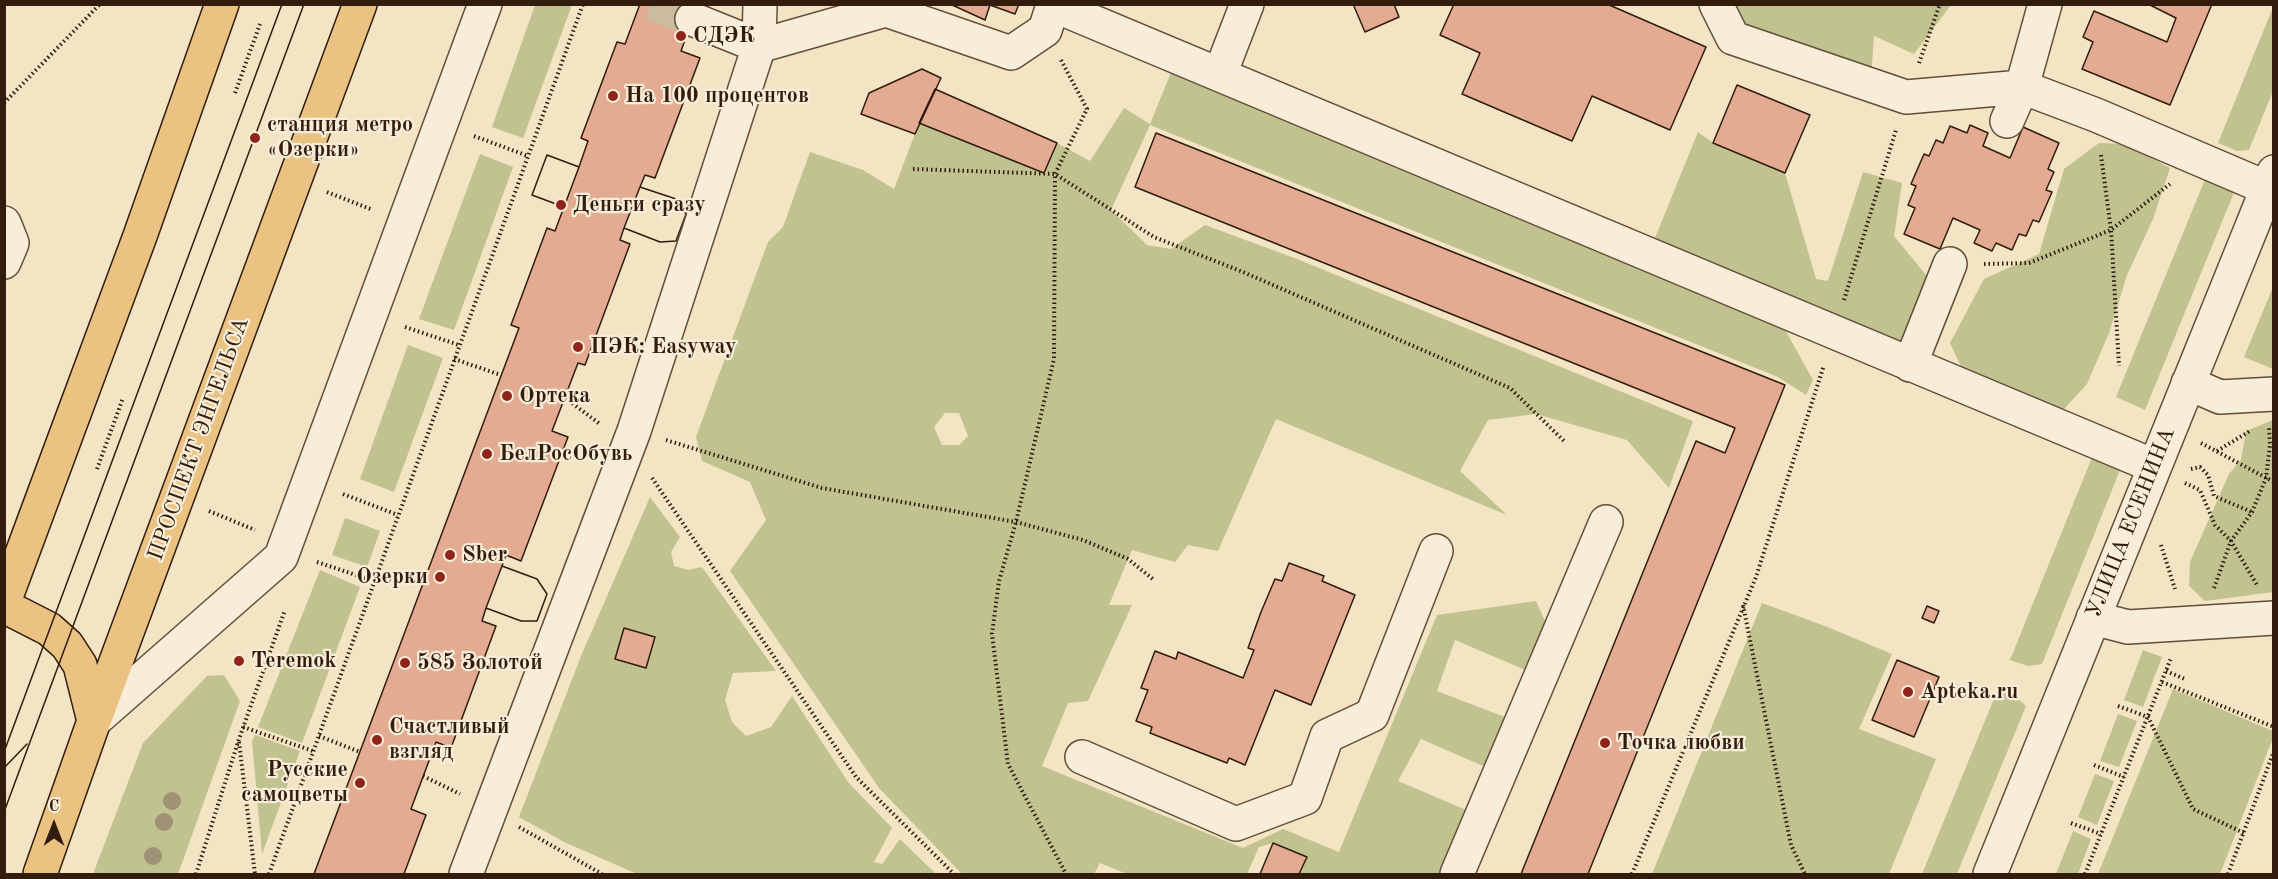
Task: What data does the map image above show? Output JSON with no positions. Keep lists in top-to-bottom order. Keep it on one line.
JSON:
{"streets":{"main road":["ПРОСПЕКТ ЭНГЕЛЬСА"],"street":["УЛИЦА ЕСЕНИНА"]},"places":["СДЭК","На 100 процентов","станция метро «Озерки»","Деньги сразу","ПЭК: Easyway","Ортека","БелРосОбувь","Sber","Озерки","Teremok","585 Золотой","Apteka.ru","Счастливый взгляд","Точка любви","Русские самоцветы"],"north":"top"}
